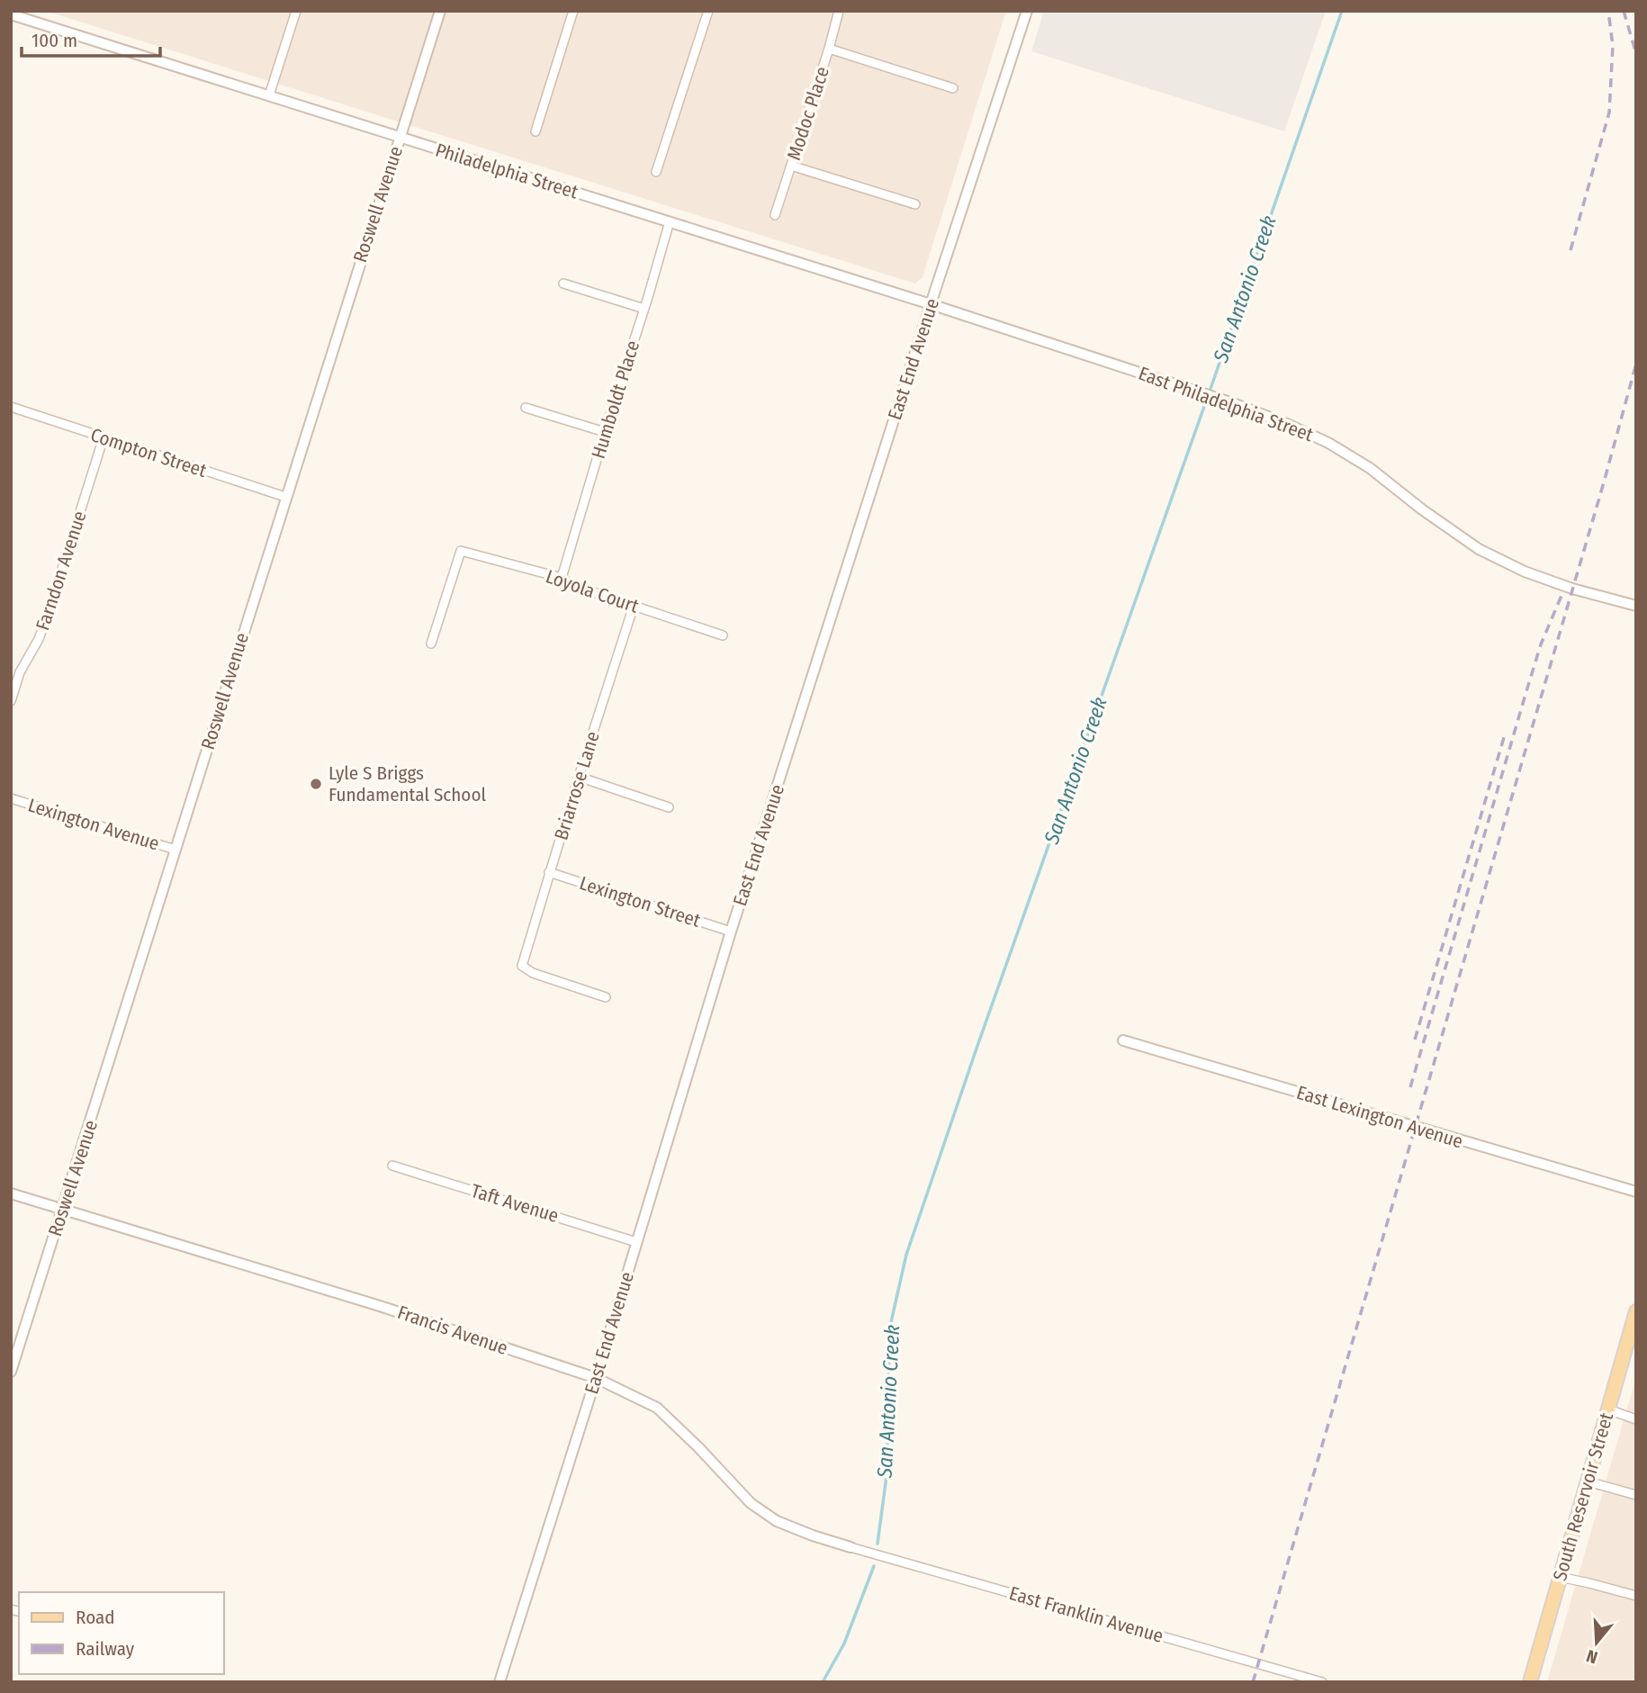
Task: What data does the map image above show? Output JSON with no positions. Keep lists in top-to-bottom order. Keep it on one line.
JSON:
{"streets":{"main road":["South Reservoir Street"],"street":["Modoc Place","Philadelphia Street","Roswell Avenue","East End Avenue","Humboldt Place","East Philadelphia Street","Compton Street","Farndon Avenue","Loyola Court","Briarrose Lane","Lexington Avenue","Lexington Street","East Lexington Avenue","Taft Avenue","Francis Avenue","East Franklin Avenue"]},"crossings":[["Philadelphia Street","Roswell Avenue"],["Philadelphia Street","East End Avenue"],["Philadelphia Street","Humboldt Place"],["Philadelphia Street","East Philadelphia Street"],["Roswell Avenue","Compton Street"],["Roswell Avenue","Lexington Avenue"],["Roswell Avenue","Francis Avenue"],["East End Avenue","East Philadelphia Street"],["East End Avenue","Lexington Street"],["East End Avenue","Taft Avenue"],["East End Avenue","Francis Avenue"],["Humboldt Place","Loyola Court"],["Compton Street","Farndon Avenue"],["Loyola Court","Briarrose Lane"],["Briarrose Lane","Lexington Street"],["Francis Avenue","East Franklin Avenue"]],"water":["San Antonio Creek"],"places":["Lyle S Briggs Fundamental School"],"legend":["Road","Railway"],"scale_bar":"100 m","north":"bottom"}
